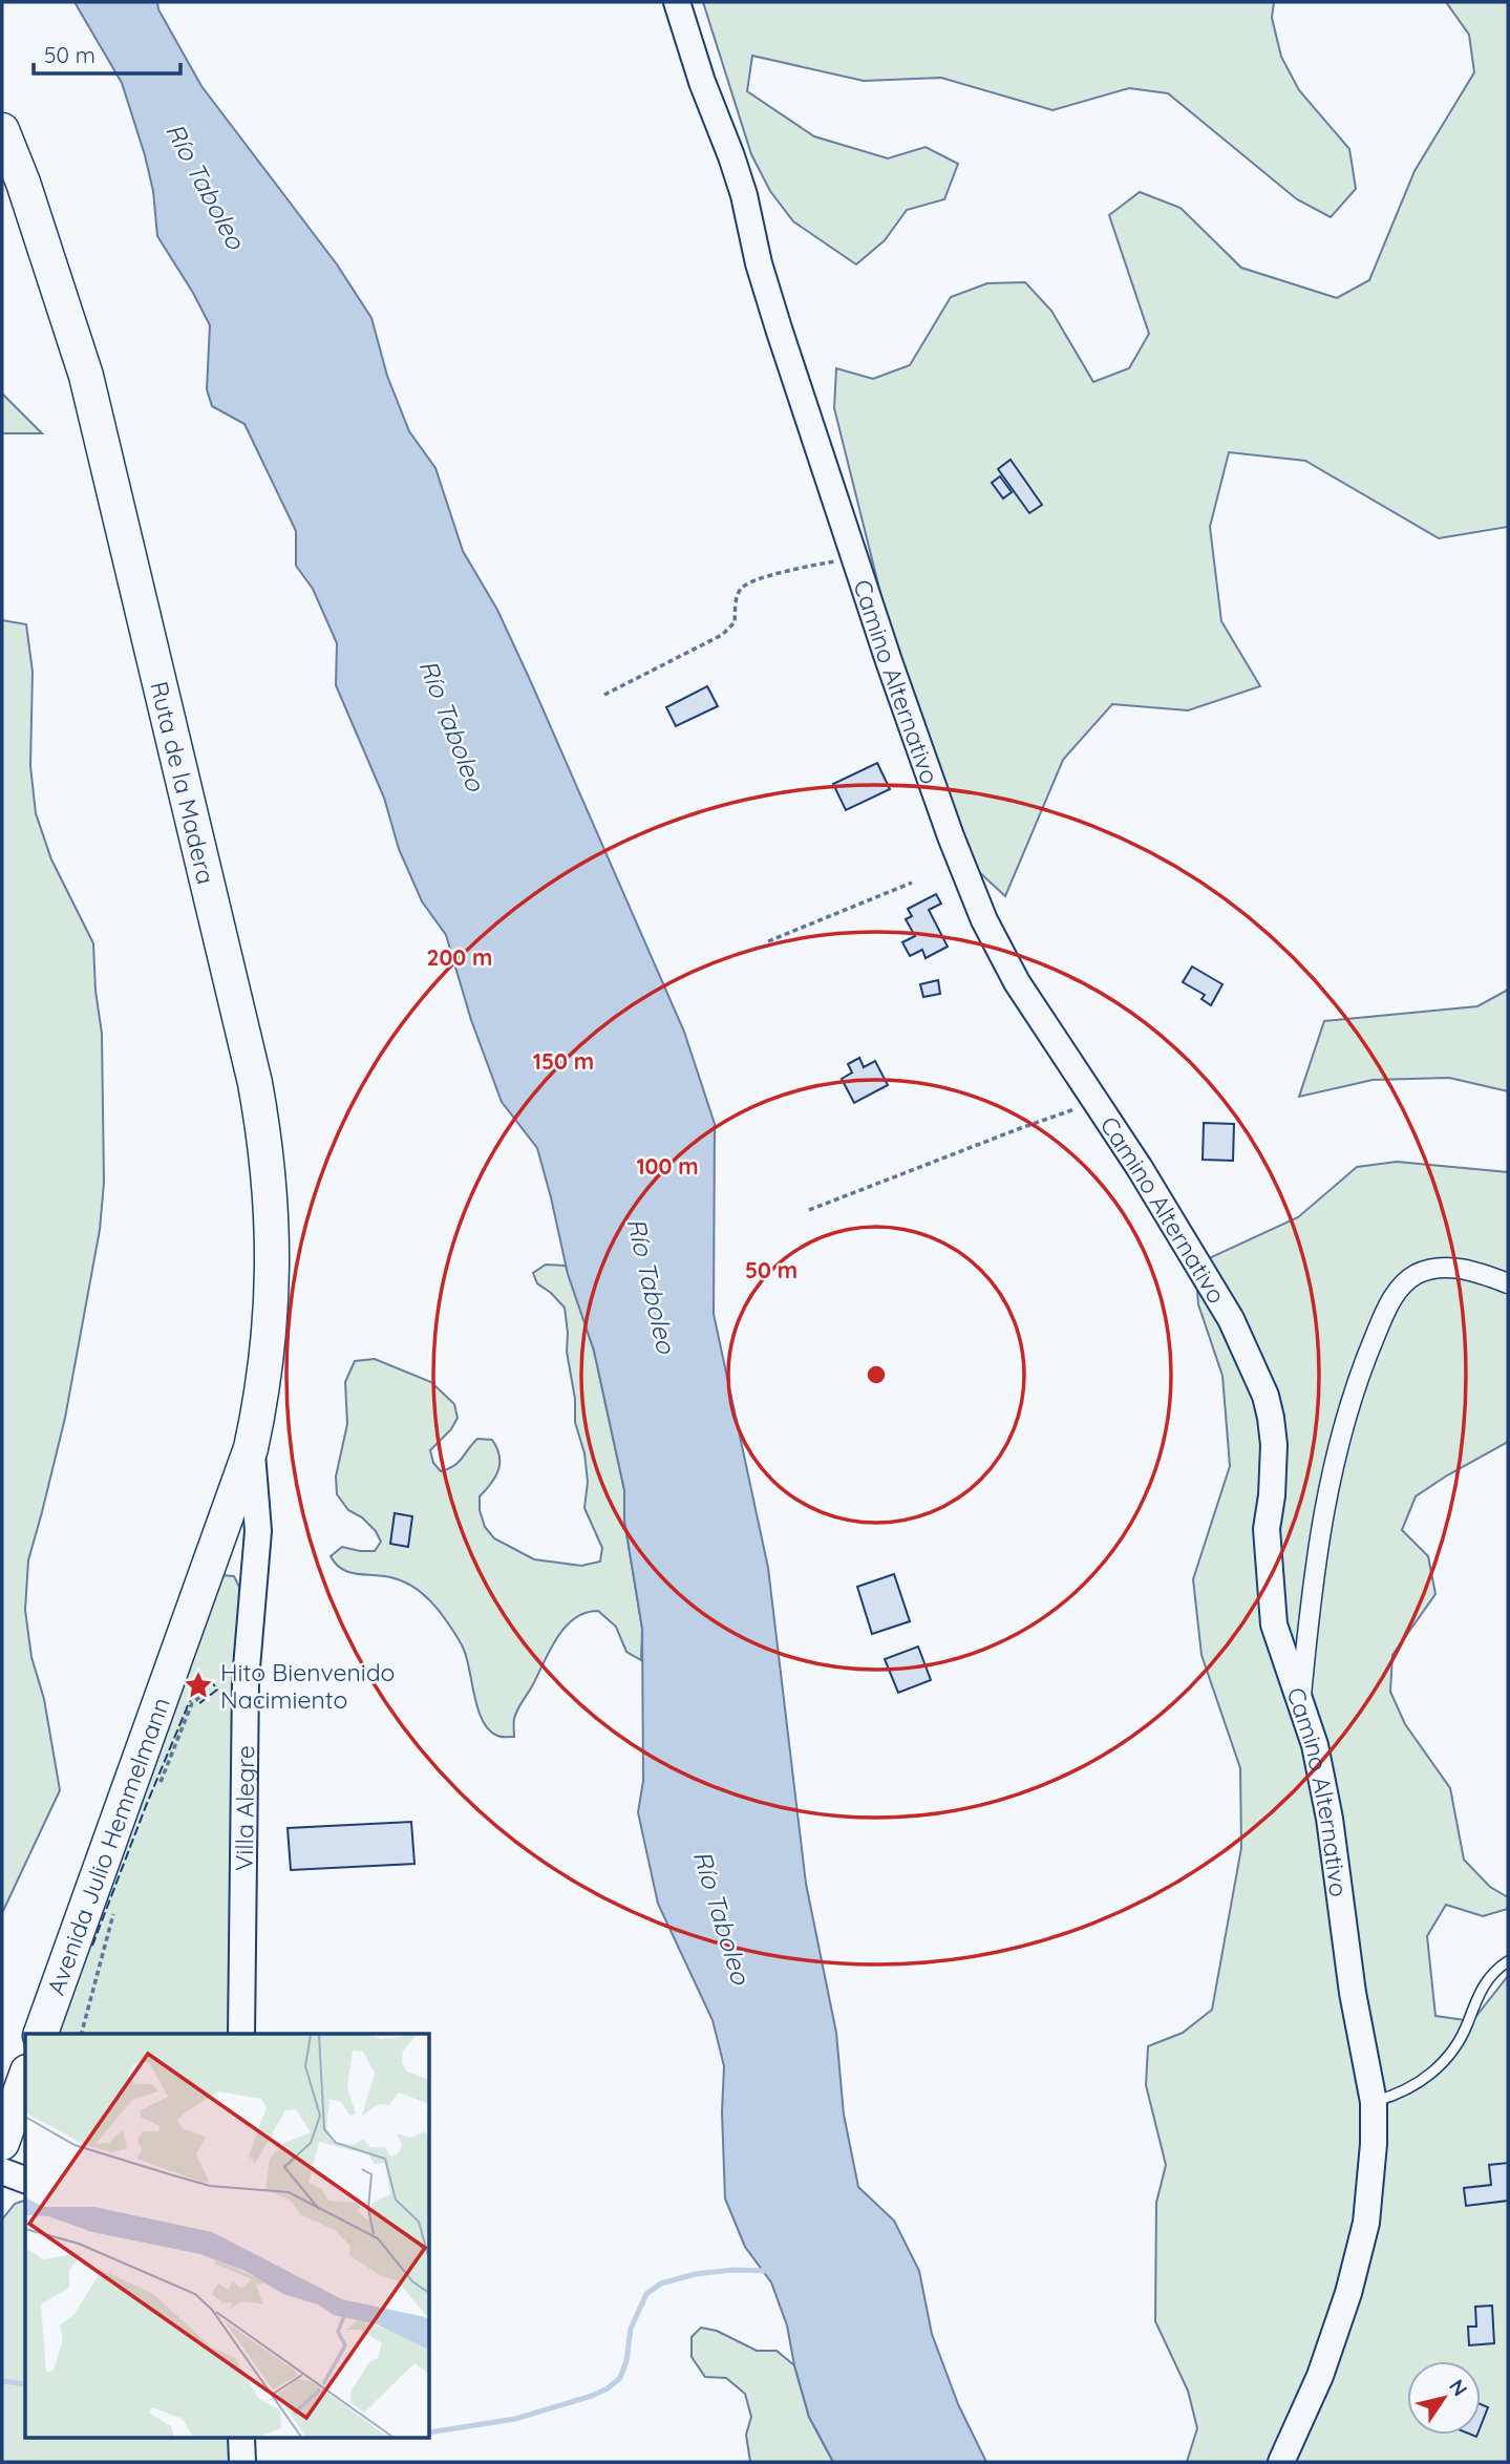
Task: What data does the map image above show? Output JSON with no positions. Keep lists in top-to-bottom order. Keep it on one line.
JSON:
{"streets":{"highway":["Ruta de la Madera","Avenida Julio Hemmelmann"],"street":["Camino Alternativo","Villa Alegre"]},"crossings":[["Ruta de la Madera","Villa Alegre"],["Ruta de la Madera","Avenida Julio Hemmelmann"],["Villa Alegre","Avenida Julio Hemmelmann"]],"water":["Río Taboleo"],"places":{"place":["Hito Bienvenido Nacimiento"]},"scale_bar":"50 m","north":"top right","rings":["200 m","150 m","100 m","50 m"]}
